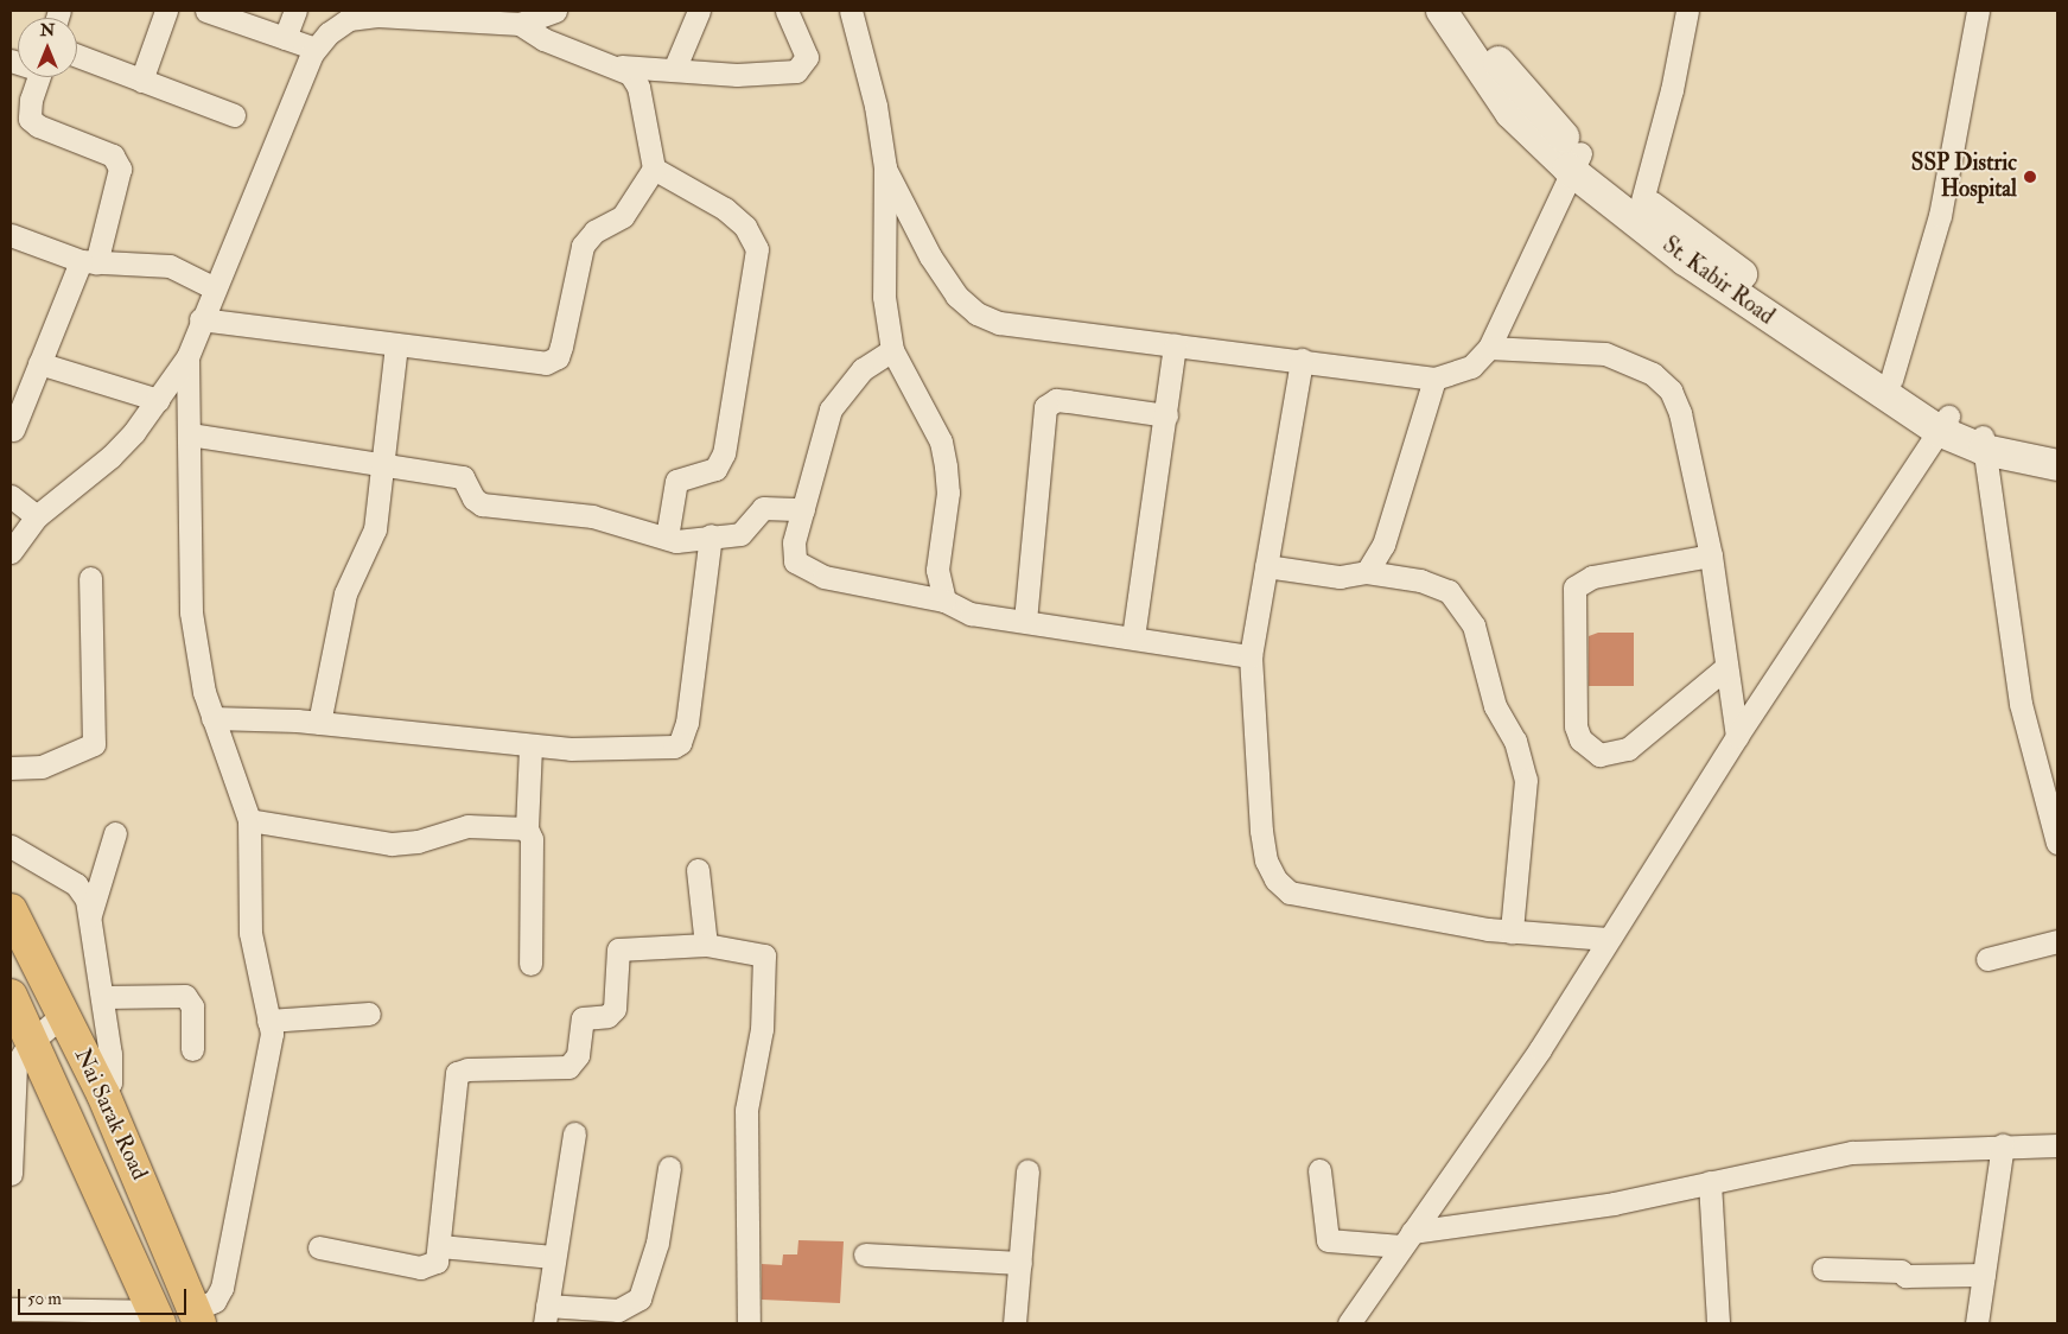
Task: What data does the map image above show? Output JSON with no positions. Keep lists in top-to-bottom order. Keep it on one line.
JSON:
{"streets":{"main road":["St. Kabir Road","Nai Sarak Road"]},"places":["SSP Distric Hospital"],"scale_bar":"50 m","north":"top"}
